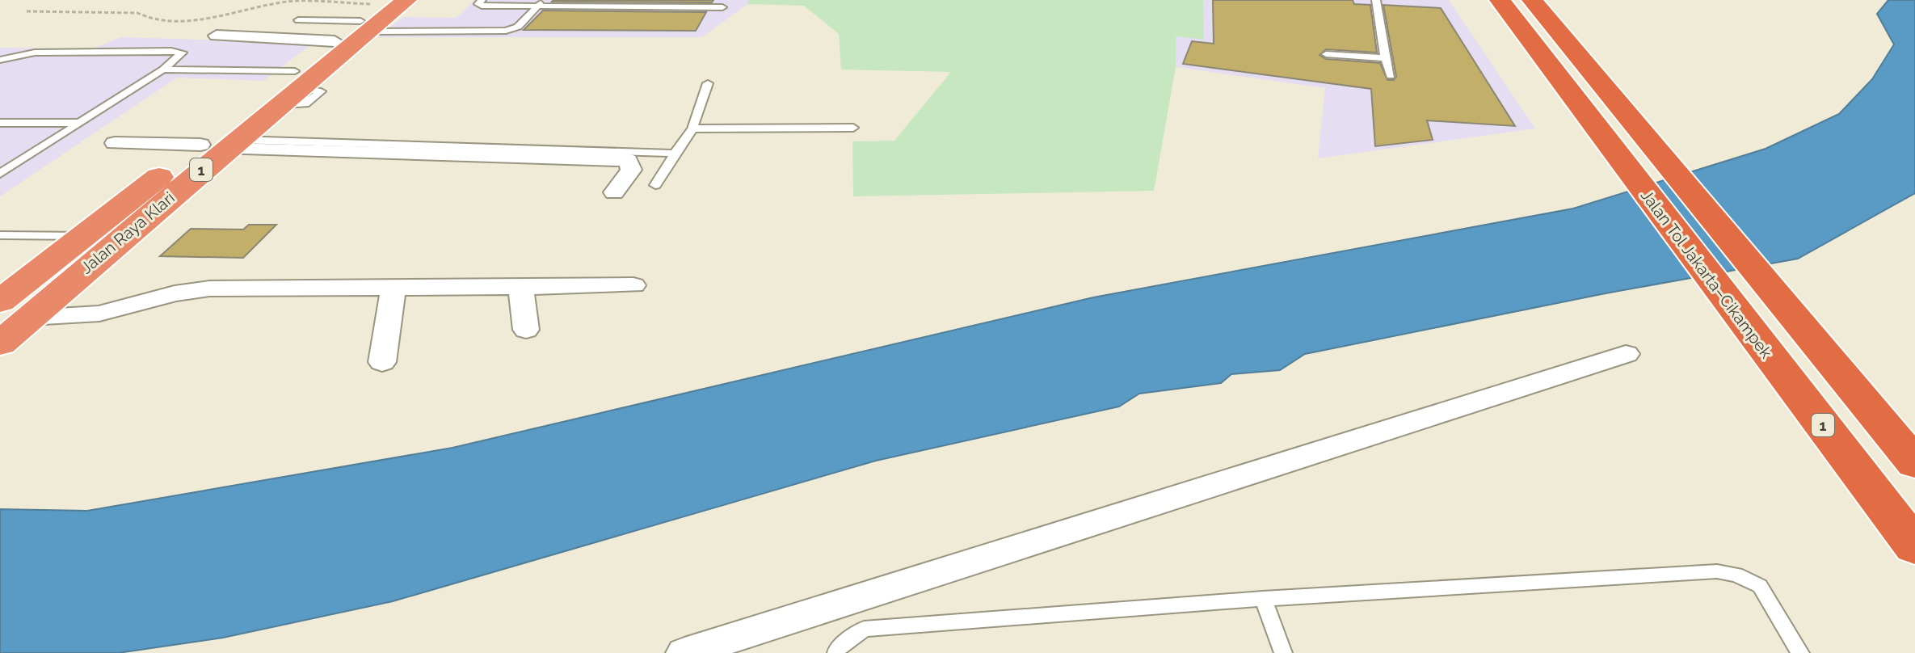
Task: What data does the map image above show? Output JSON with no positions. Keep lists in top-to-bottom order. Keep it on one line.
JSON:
{"streets":{"highway":["1","Jalan Raya Klari","Jalan Tol Jakarta–Cikampek"]}}
